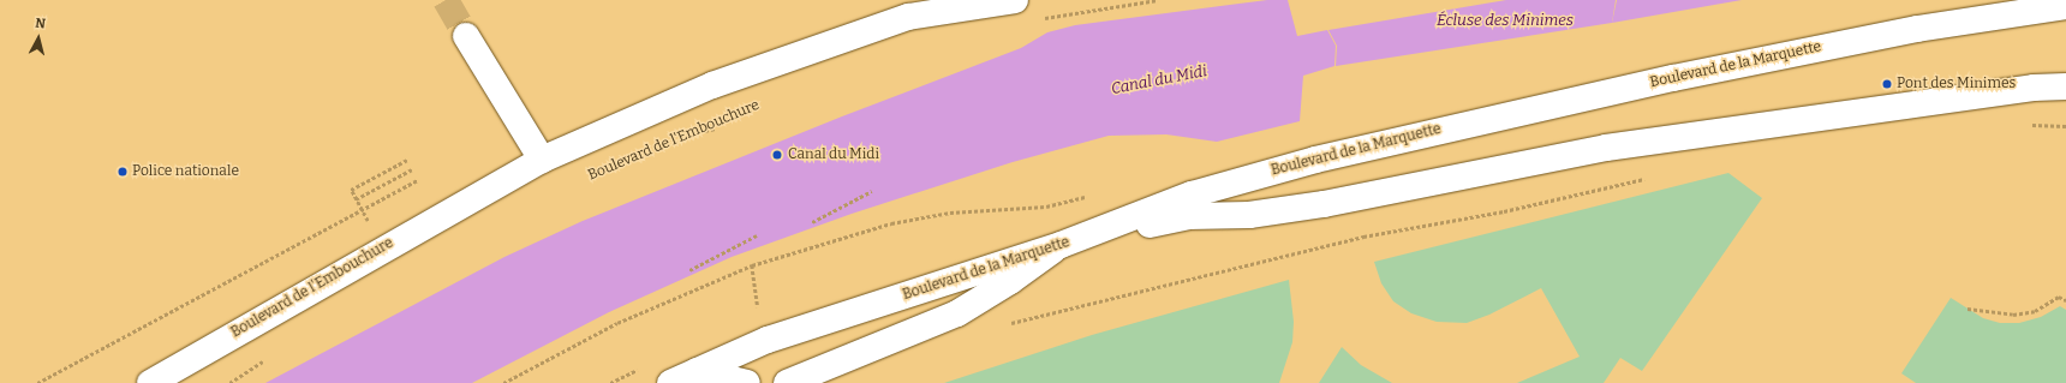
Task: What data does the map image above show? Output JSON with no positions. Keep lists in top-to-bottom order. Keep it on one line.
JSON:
{"streets":{"main road":["Boulevard de la Marquette","Boulevard de l'Embouchure"]},"water":["Écluse des Minimes","Canal du Midi"],"places":["Pont des Minimes","Canal du Midi","Police nationale"],"north":"top"}
